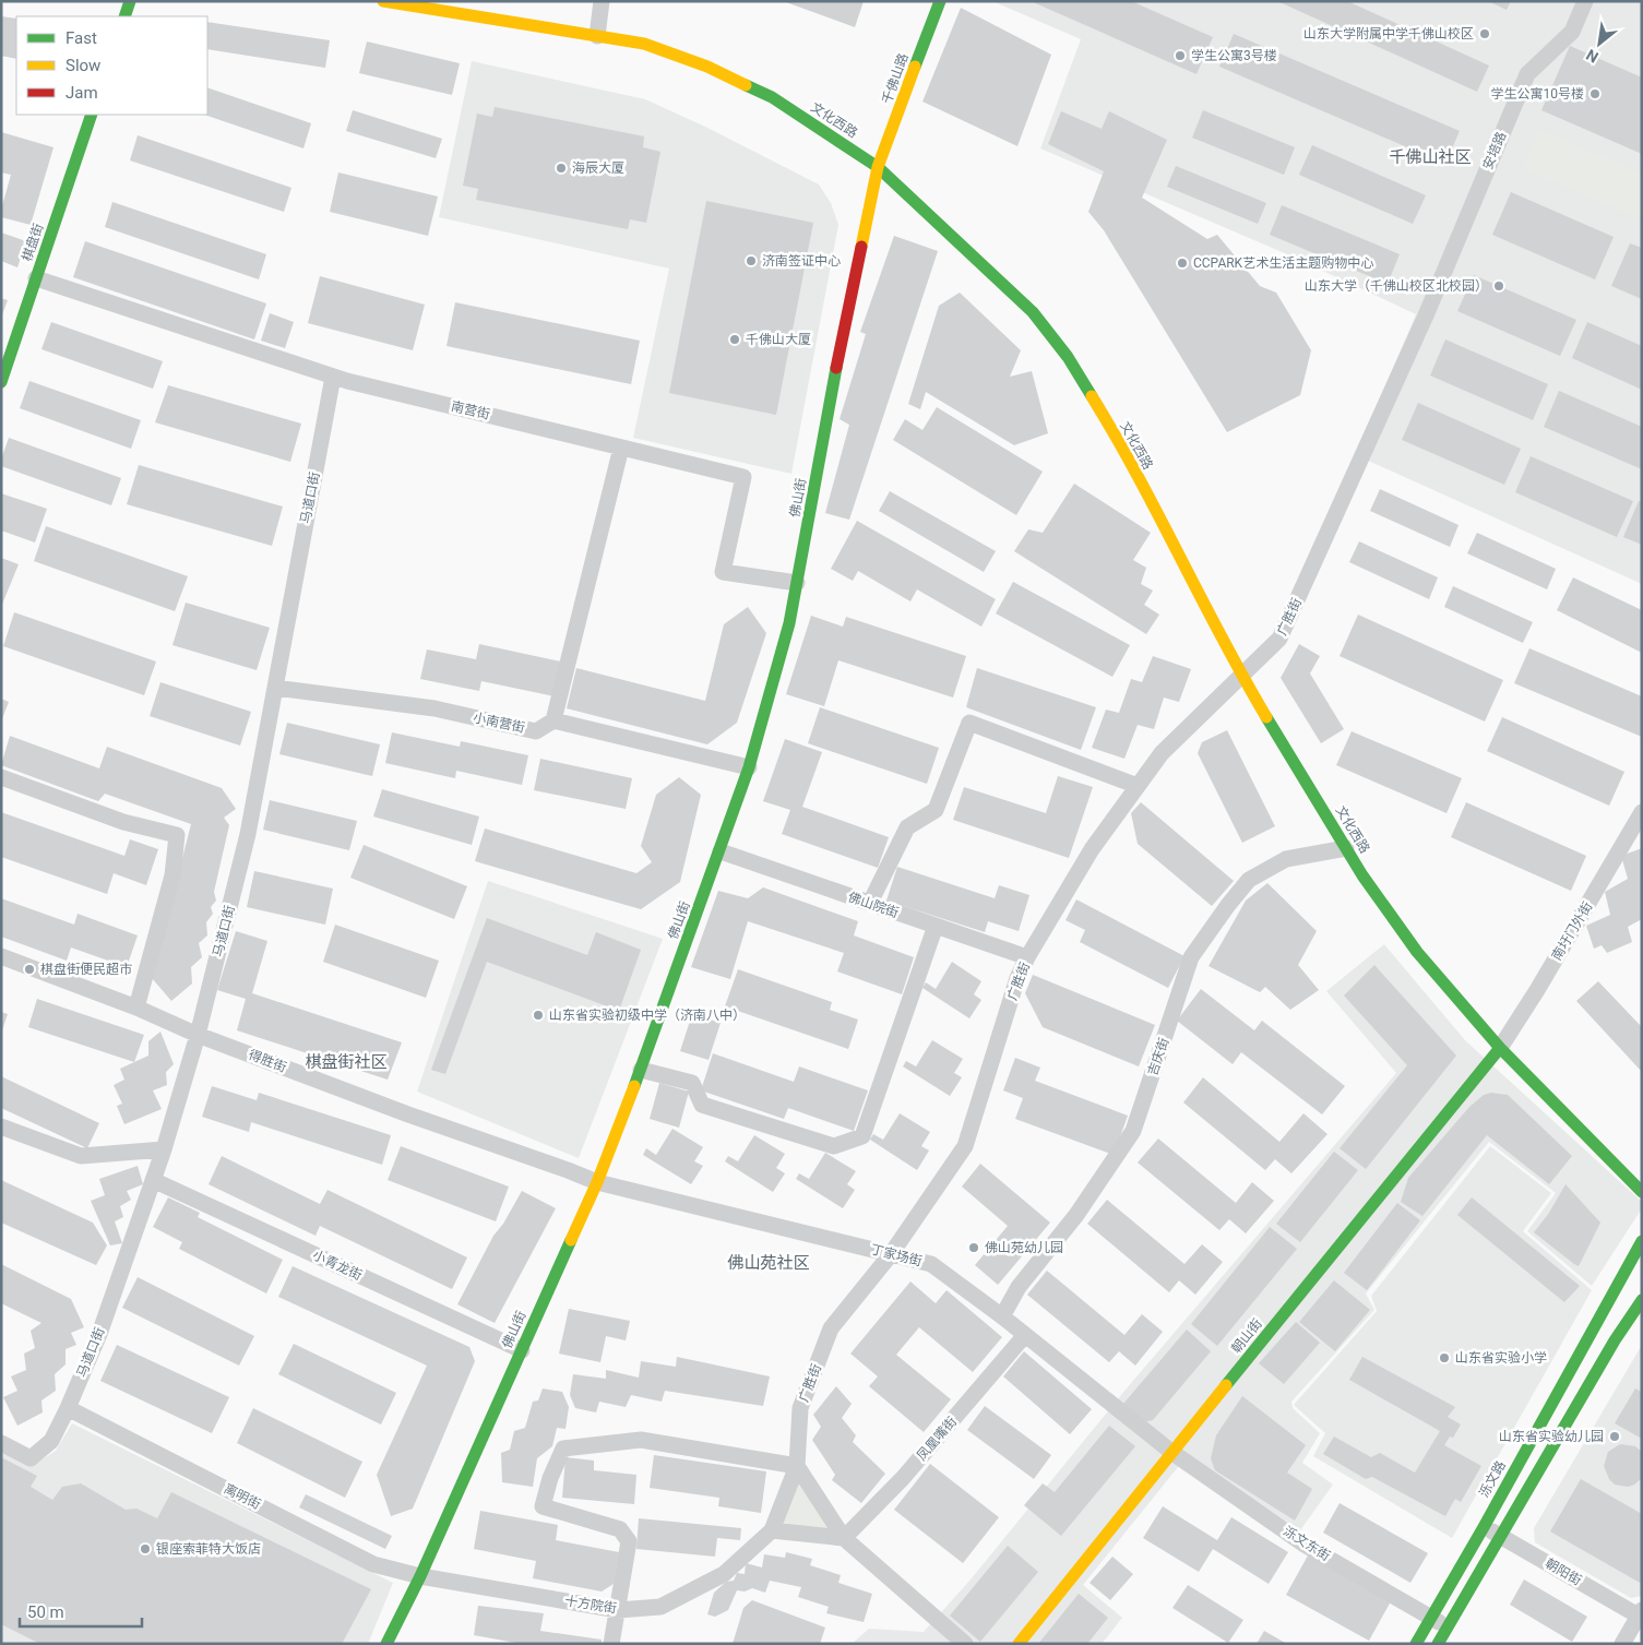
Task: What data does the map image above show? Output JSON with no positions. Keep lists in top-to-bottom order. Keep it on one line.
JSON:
{"streets":{"main road":["千佛山路","文化西路","棋盘街","佛山街","朝山街","泺文路"],"street":["安培路","南营街","马道口街","广胜街","小南营街","佛山院街","南圩门外街","吉庆街","得胜街","丁家场街","小青龙街","凤凰嘴街","离明街","泺文东街","朝阳街","十方院街"]},"crossings":[["千佛山路","文化西路"],["千佛山路","佛山街"],["文化西路","佛山街"],["文化西路","广胜街"],["文化西路","南圩门外街"],["文化西路","吉庆街"],["文化西路","朝山街"],["安培路","广胜街"],["棋盘街","南营街"],["南营街","马道口街"],["南营街","佛山街"],["马道口街","小南营街"],["马道口街","得胜街"],["马道口街","小青龙街"],["马道口街","离明街"],["佛山街","佛山院街"],["佛山街","得胜街"],["佛山街","丁家场街"],["佛山街","小青龙街"],["佛山街","离明街"],["佛山街","十方院街"],["广胜街","佛山院街"],["广胜街","丁家场街"],["广胜街","十方院街"],["南圩门外街","朝山街"],["吉庆街","丁家场街"],["得胜街","丁家场街"],["丁家场街","朝山街"],["丁家场街","凤凰嘴街"],["丁家场街","泺文东街"],["朝山街","泺文东街"],["泺文路","泺文东街"],["泺文路","朝阳街"],["离明街","十方院街"]],"districts":["千佛山社区","棋盘街社区","佛山苑社区"],"places":["山东大学附属中学千佛山校区","学生公寓3号楼","学生公寓10号楼","海辰大厦","济南签证中心","CCPARK艺术生活主题购物中心","山东大学（千佛山校区北校园）","千佛山大厦","棋盘街便民超市","山东省实验初级中学（济南八中）","佛山苑幼儿园","山东省实验小学","山东省实验幼儿园","银座索菲特大饭店"],"legend":["Fast","Slow","Jam"],"scale_bar":"50 m","north":"bottom left"}
